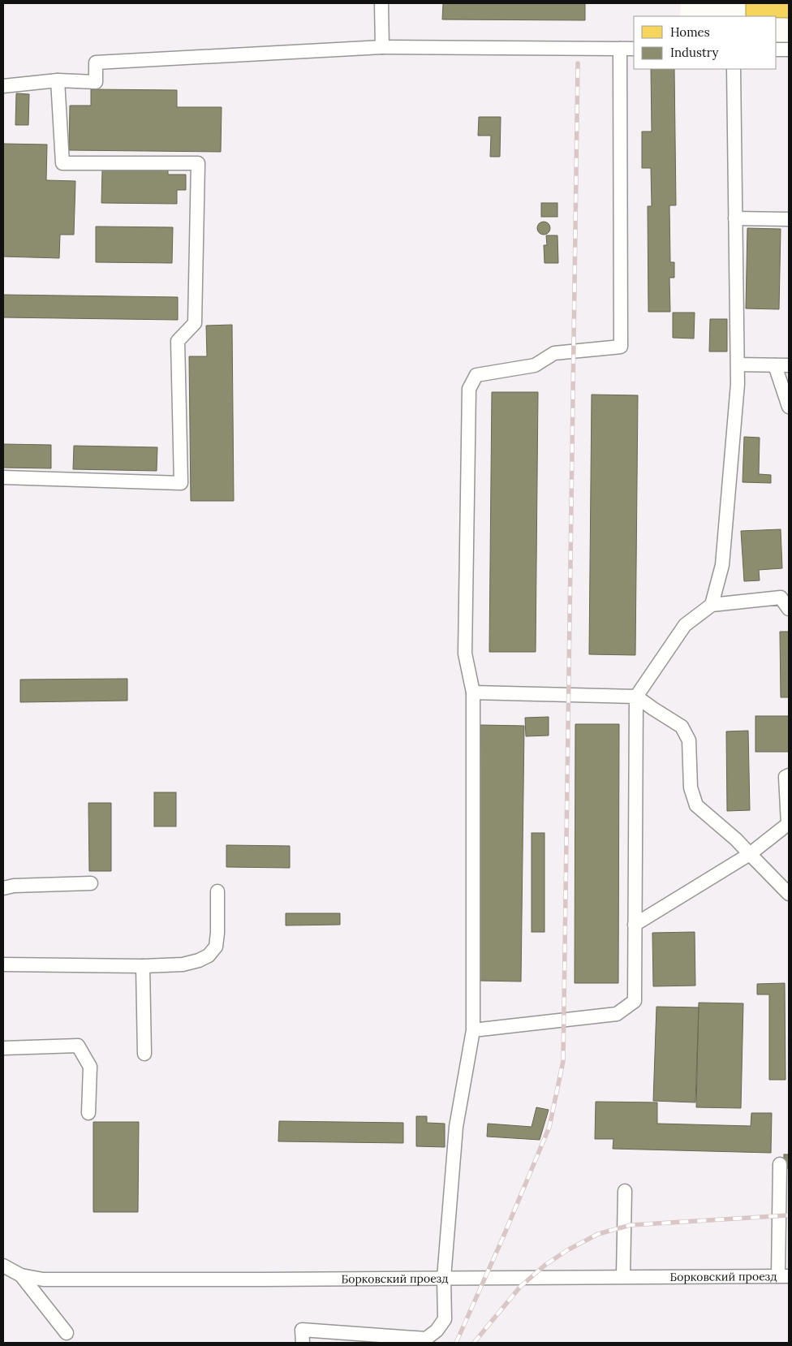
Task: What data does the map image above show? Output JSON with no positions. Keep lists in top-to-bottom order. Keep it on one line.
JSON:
{"streets":{"street":["Борковский проезд"]},"legend":["Homes","Industry"]}
